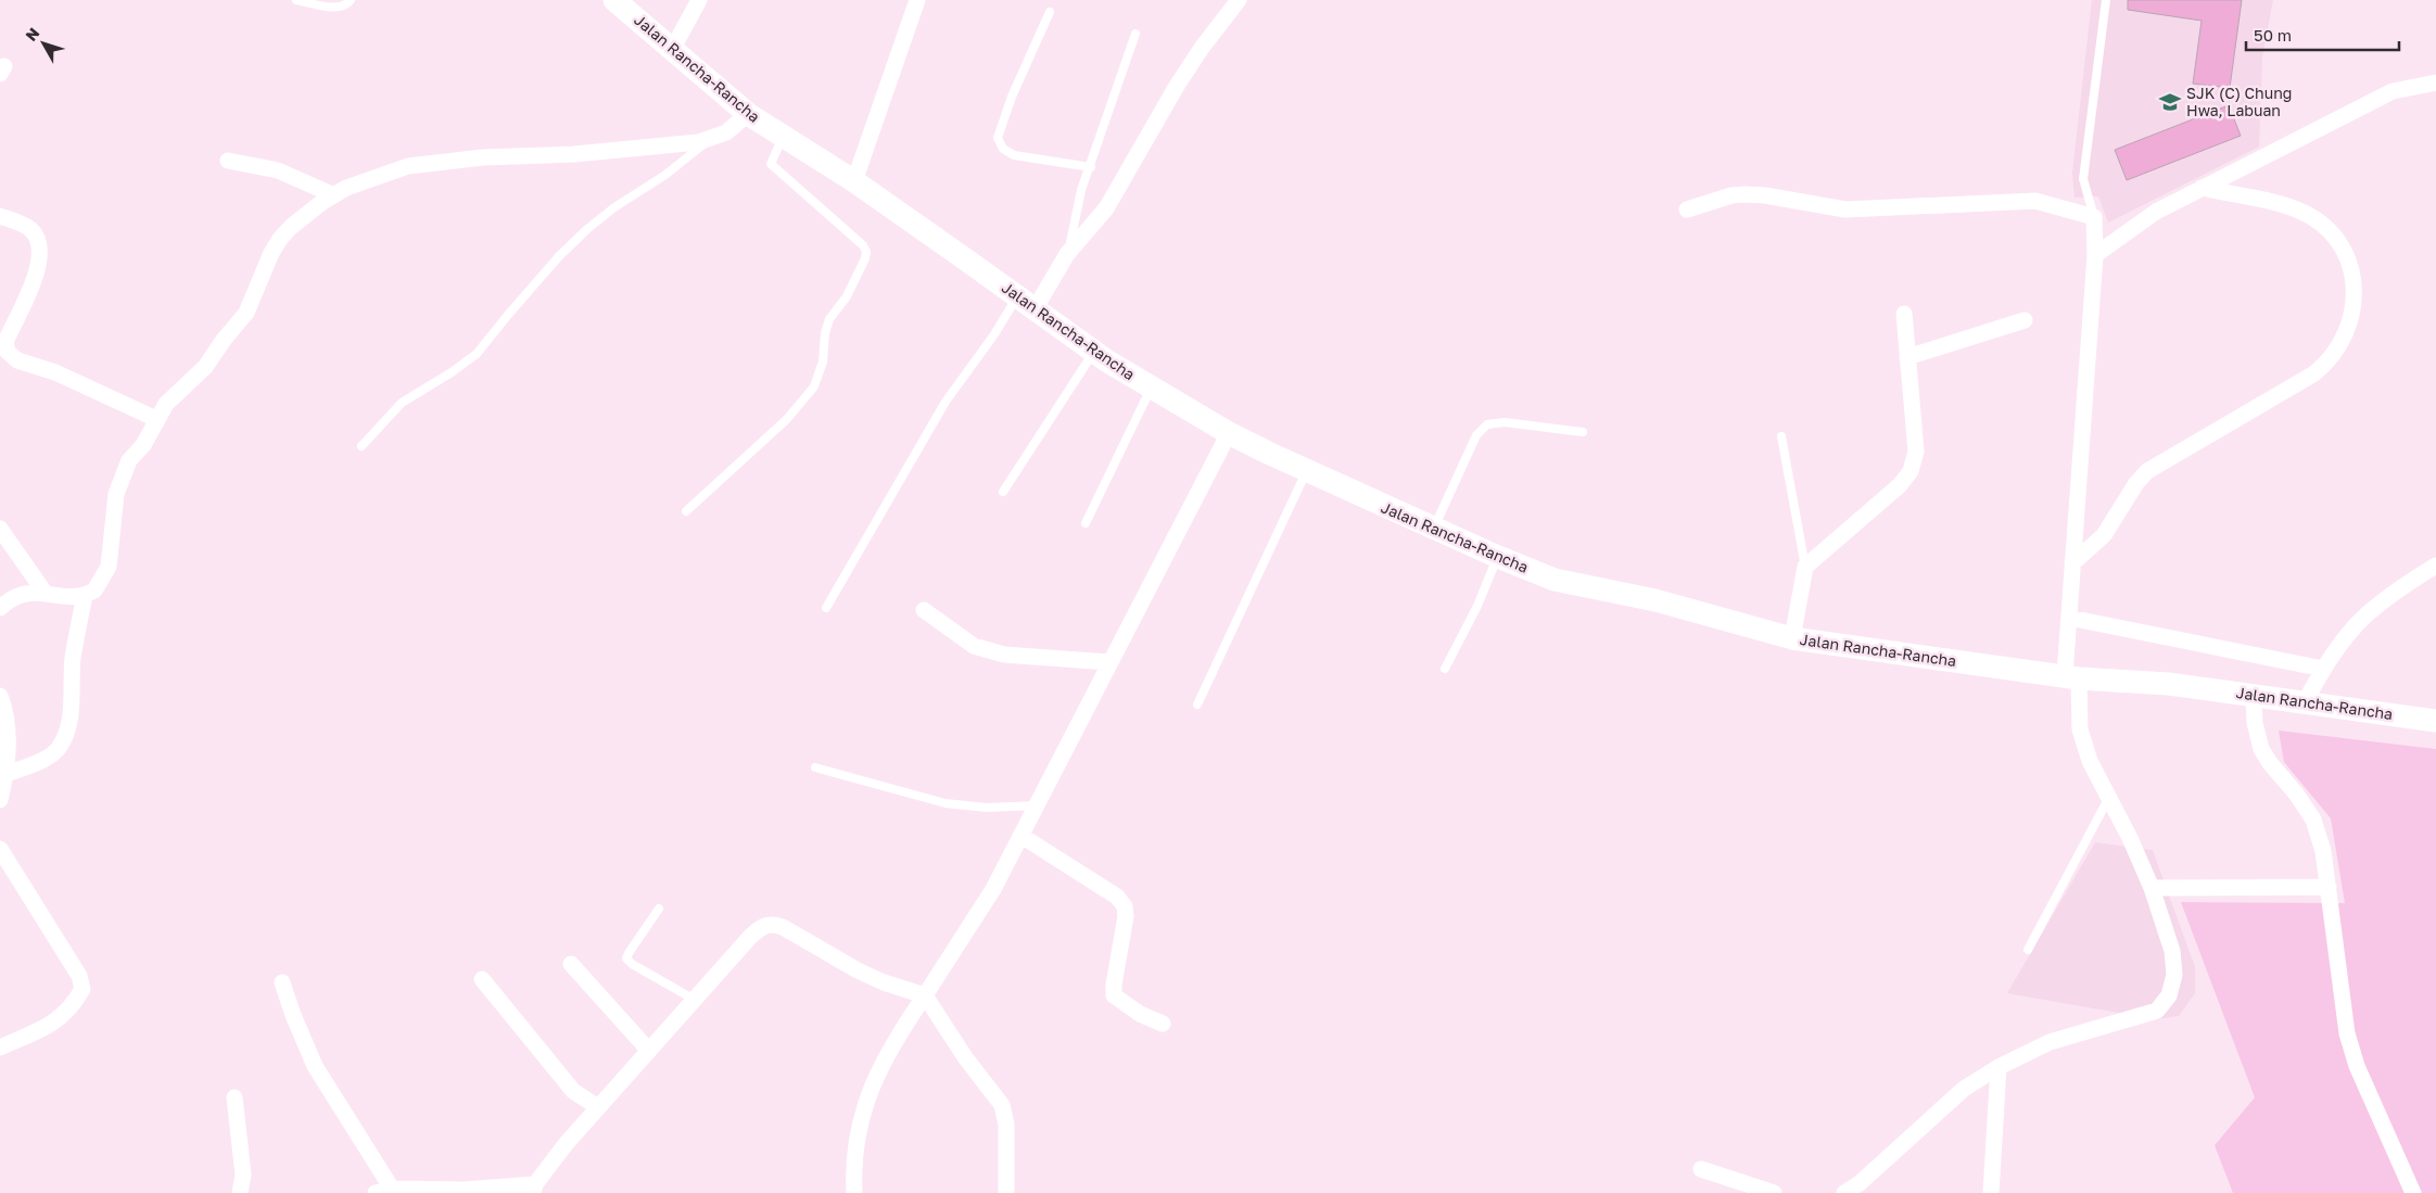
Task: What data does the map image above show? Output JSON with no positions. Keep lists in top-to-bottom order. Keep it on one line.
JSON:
{"streets":{"main road":["Jalan Rancha-Rancha"]},"places":{"school or university":["SJK (C) Chung Hwa, Labuan"]},"scale_bar":"50 m","north":"top left"}
